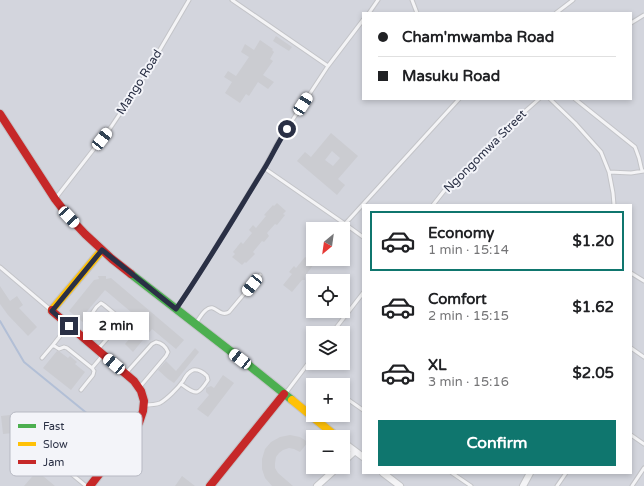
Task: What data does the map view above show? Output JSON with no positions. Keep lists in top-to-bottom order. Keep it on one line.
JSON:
{"streets":{"lane":["Mango Road","Ngongomwa Street"]},"legend":["Fast","Slow","Jam"],"north":"bottom left","page":{"banner":["Cham'mwamba Road","Masuku Road"],"list":[{"name":"Economy","note":"1 min · 15:14","value":"$1.20"},{"name":"Comfort","note":"2 min · 15:15","value":"$1.62"},{"name":"XL","note":"3 min · 15:16","value":"$2.05"}],"map_buttons":["+","−"],"bubble":"2 min","buttons":"Confirm"}}
